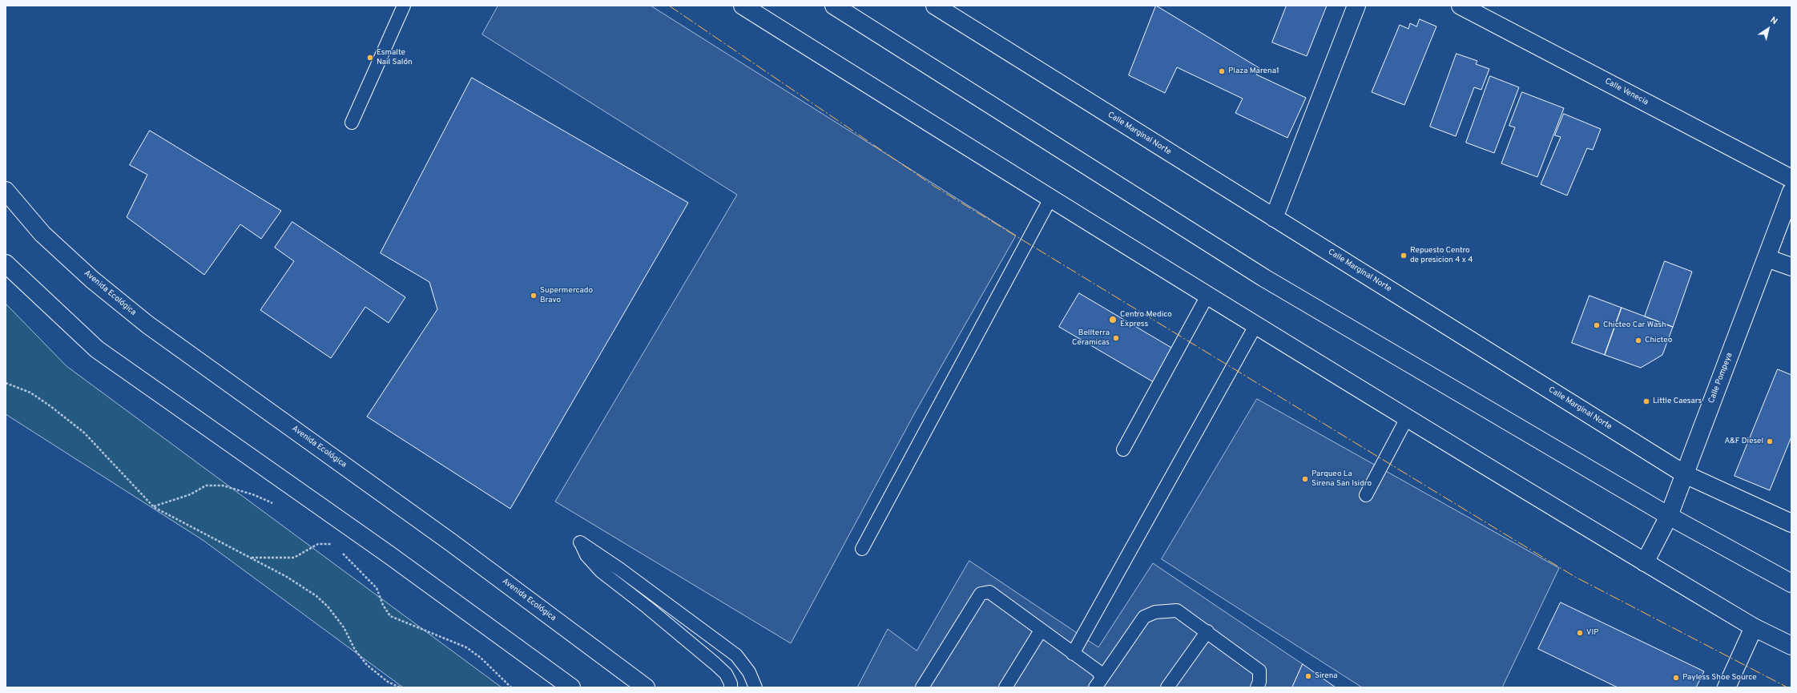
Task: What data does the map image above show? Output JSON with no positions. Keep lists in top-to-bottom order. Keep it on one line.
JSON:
{"streets":{"main road":["Calle Venecia","Calle Marginal Norte","Avenida Ecológica","Calle Pompeya"]},"crossings":[["Calle Marginal Norte","Calle Pompeya"]],"places":["Esmalte Nail Salón","Plaza Marena1","Repuesto Centro de presicion 4 x 4","Supermercado Bravo","Centro Medico Express","Chicteo Car Wash","Bellterra Ceramicas","Chicteo","Little Caesars","A&F Diesel","Parqueo La Sirena San Isidro","VIP","Sirena","Payless Shoe Source"],"north":"top right"}
